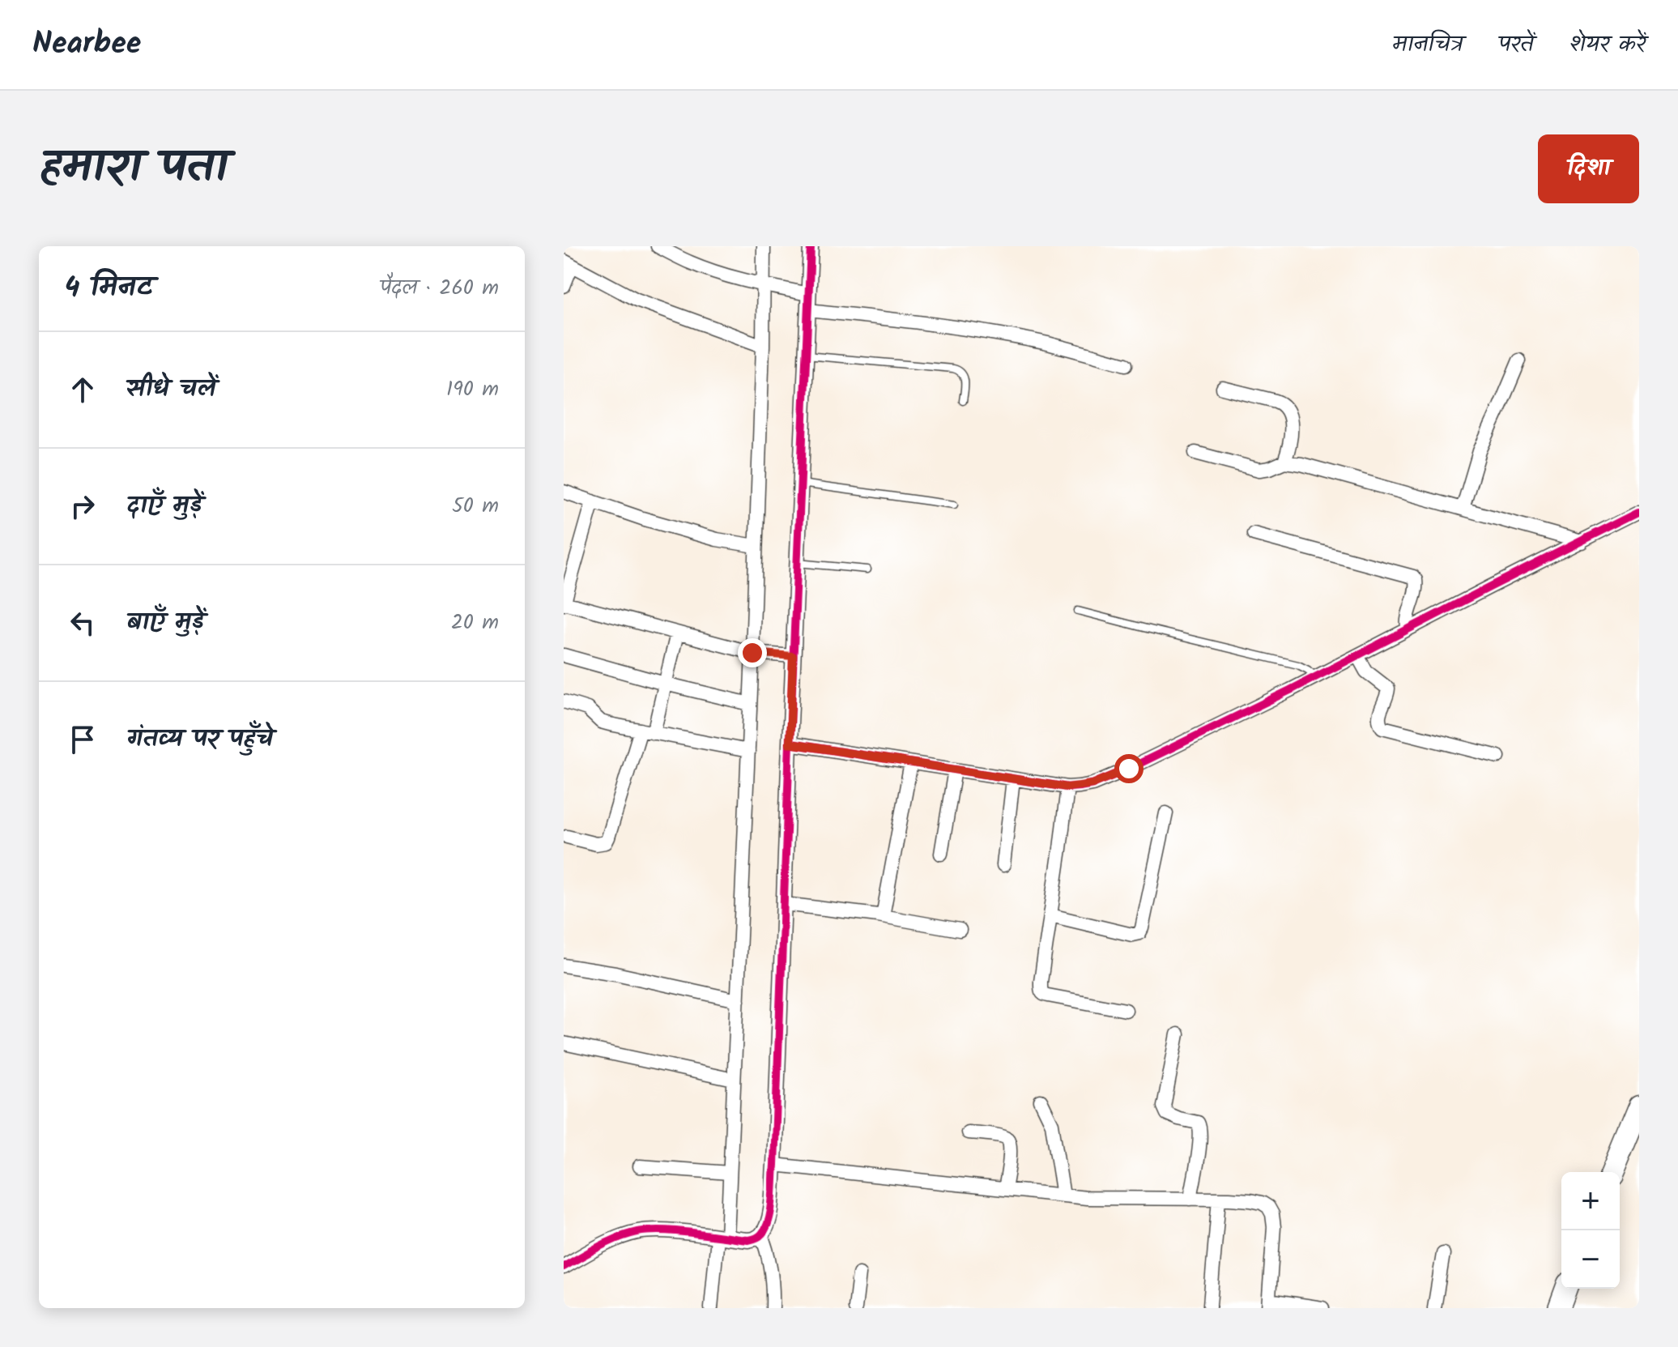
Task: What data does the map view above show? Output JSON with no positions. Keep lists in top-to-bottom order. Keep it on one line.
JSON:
{"page":{"header":"Nearbee","nav":["मानचित्र","परतें","शेयर करें"],"title":"हमारा पता","buttons":"दिशा","heading":["4 मिनट","पैदल · 260 m"],"list":[["सीधे चलें","190 m"],["दाएँ मुड़ें","50 m"],["बाएँ मुड़ें","20 m"],"गंतव्य पर पहुँचे"],"map_buttons":["+","−"]}}
